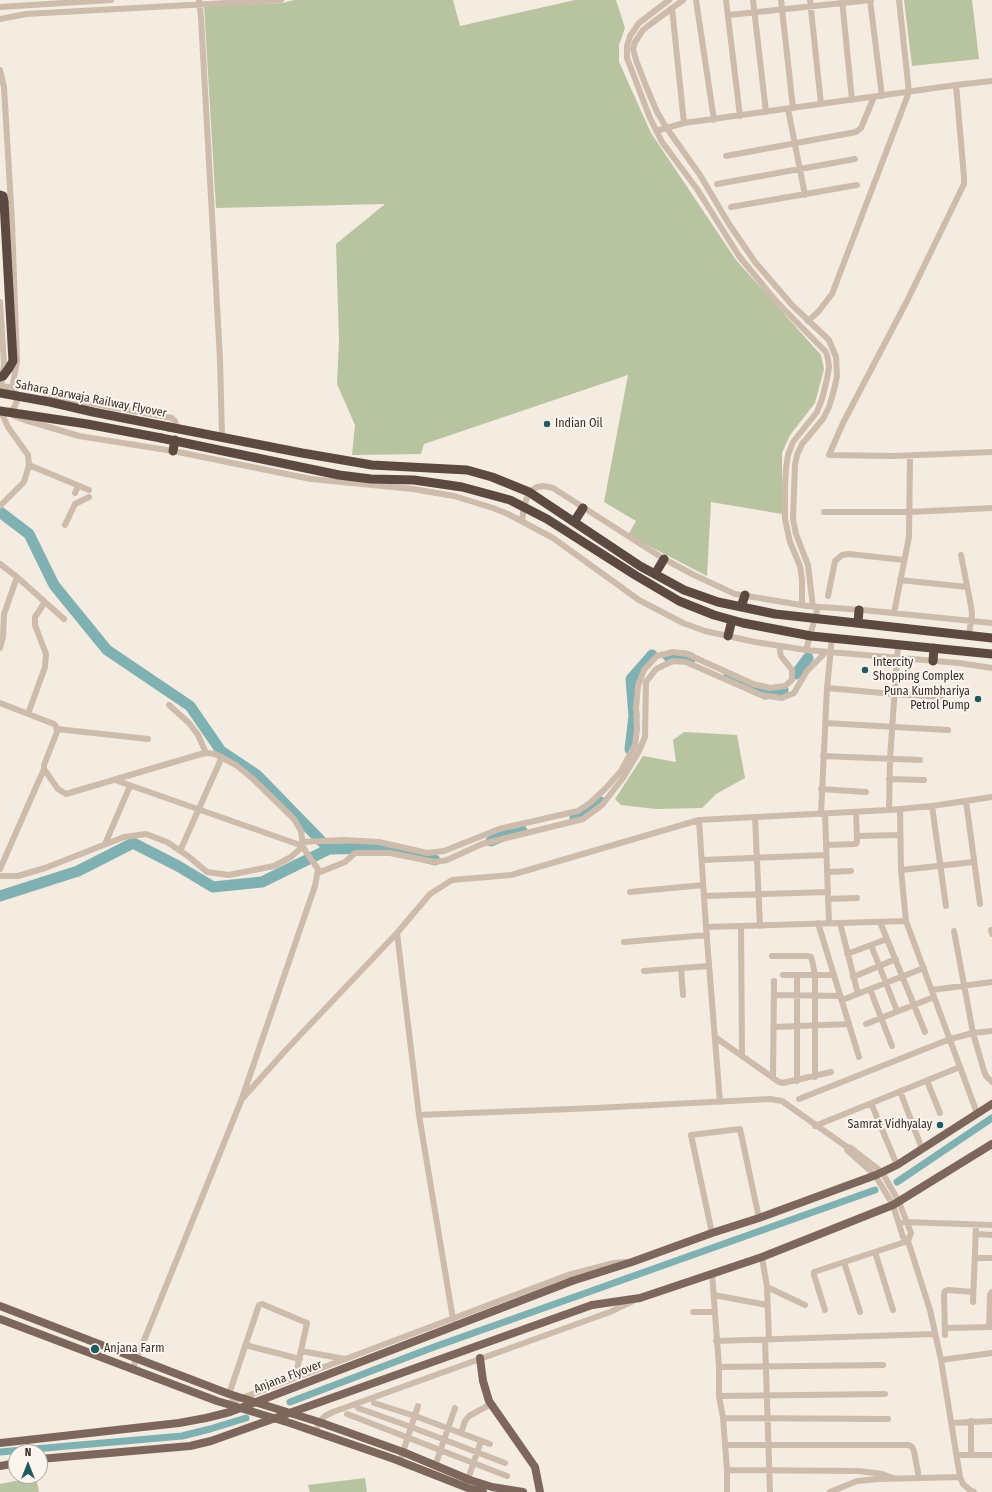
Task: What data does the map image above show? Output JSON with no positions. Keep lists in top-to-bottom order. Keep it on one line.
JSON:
{"streets":{"highway":["Sahara Darwaja Railway Flyover"],"main road":["Anjana Flyover"]},"places":["Indian Oil","Intercity Shopping Complex","Puna Kumbhariya Petrol Pump","Samrat Vidhyalay","Anjana Farm"],"north":"top"}
